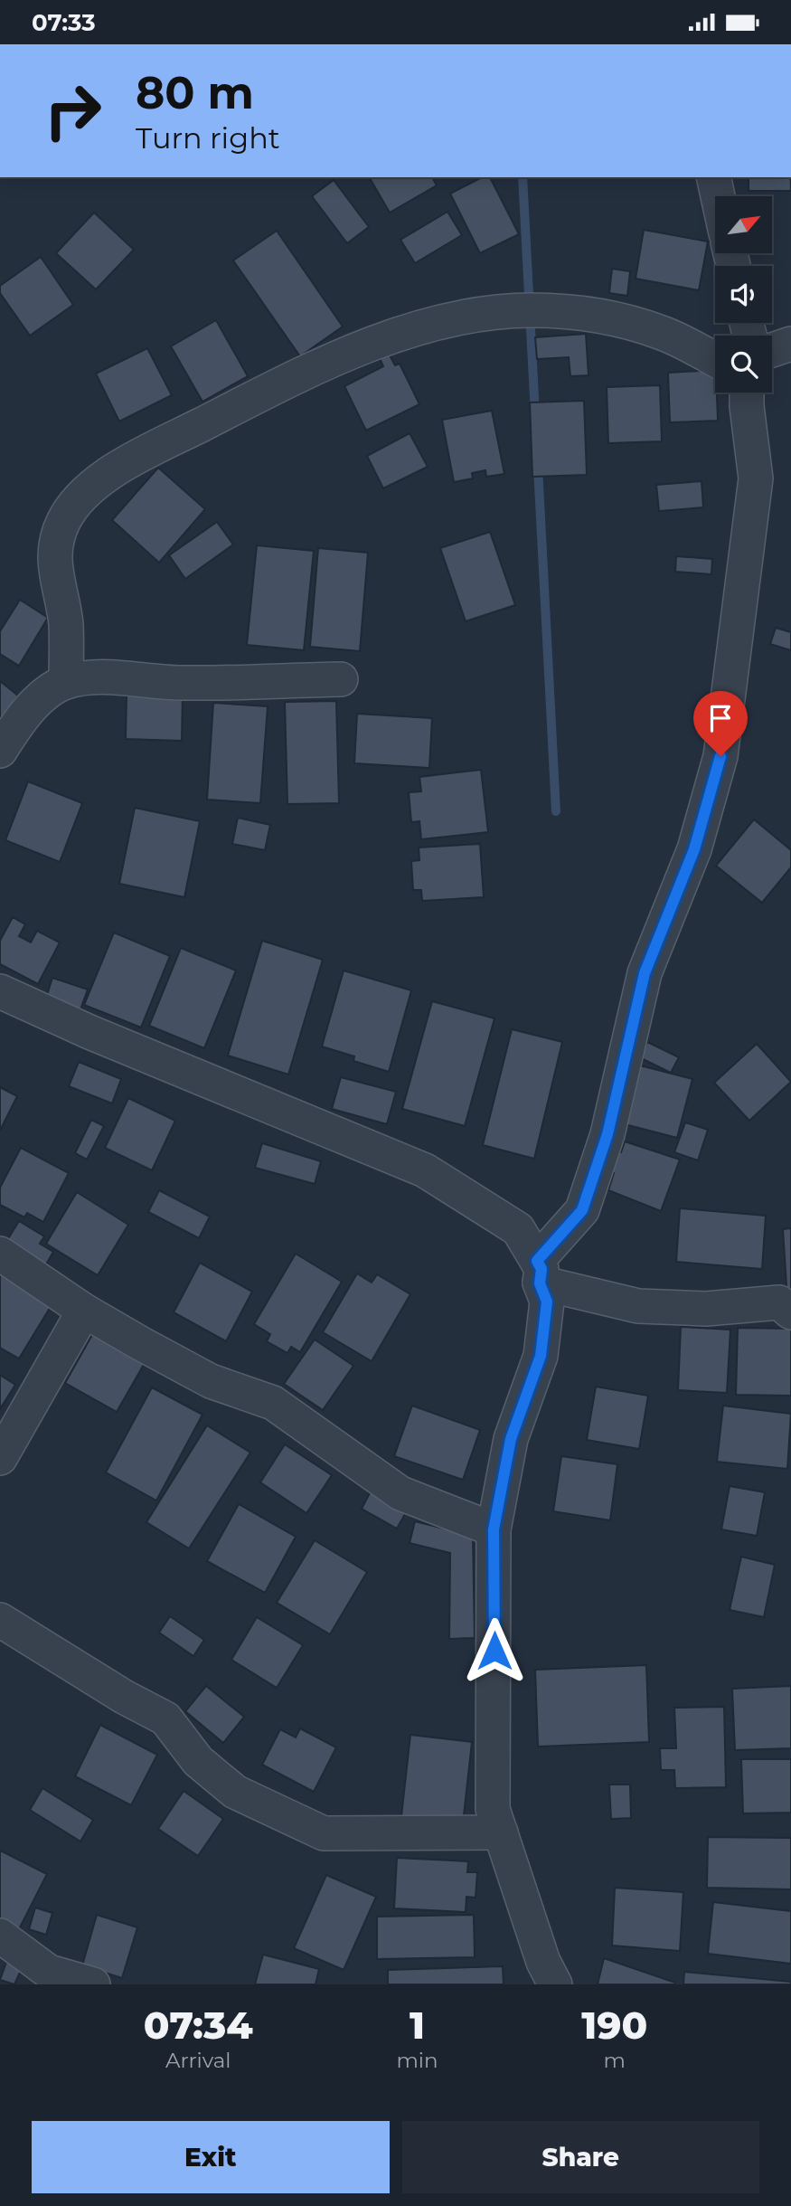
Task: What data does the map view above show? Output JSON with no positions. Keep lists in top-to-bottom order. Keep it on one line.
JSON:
{"north":"top right","page":{"status":"07:33","turn":["80 m","Turn right"],"eta":["07:34","Arrival","1","min","190","m"],"buttons":["Exit","Share"]}}
